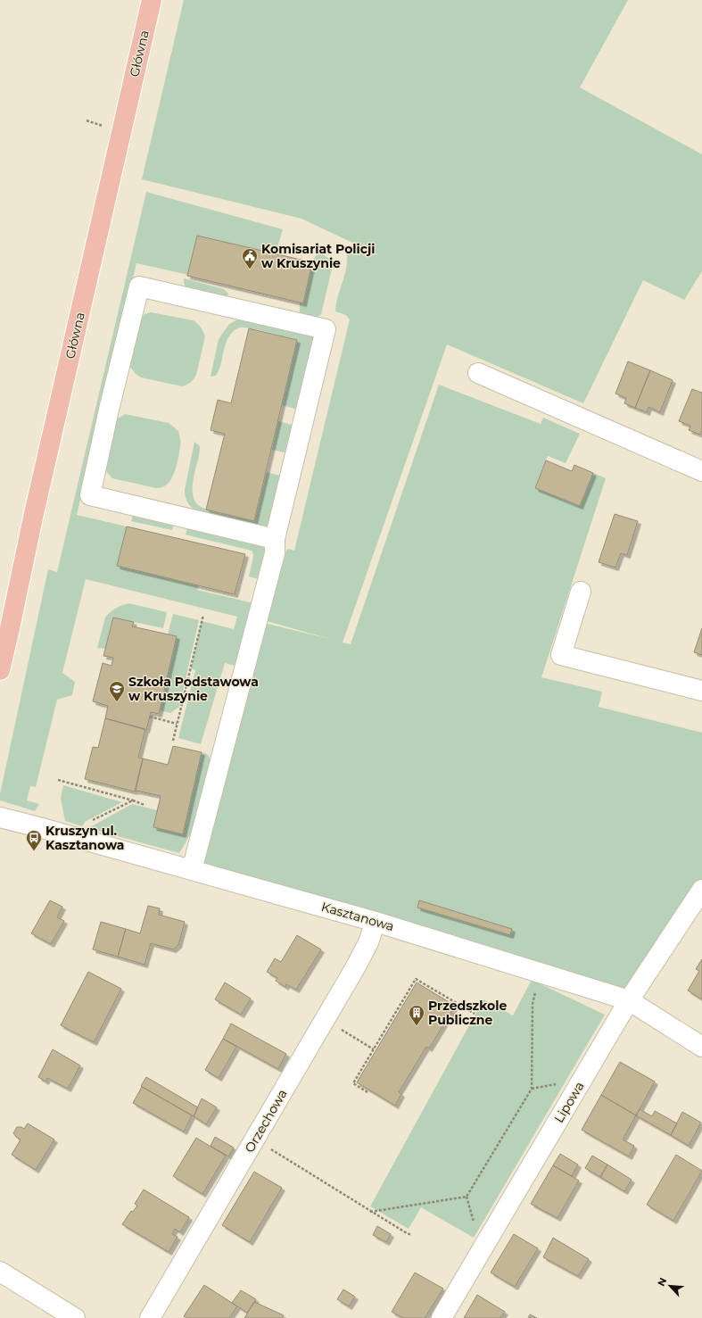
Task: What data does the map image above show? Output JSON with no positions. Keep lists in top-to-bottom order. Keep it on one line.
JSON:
{"streets":{"main road":["Główna"],"street":["Kasztanowa","Lipowa","Orzechowa"]},"crossings":[["Kasztanowa","Lipowa"],["Kasztanowa","Orzechowa"]],"places":{"public building":["Komisariat Policji w Kruszynie"],"school or university":["Szkoła Podstawowa w Kruszynie"],"bus stop":["Kruszyn ul. Kasztanowa"],"building":["Przedszkole Publiczne"]},"north":"top left"}
